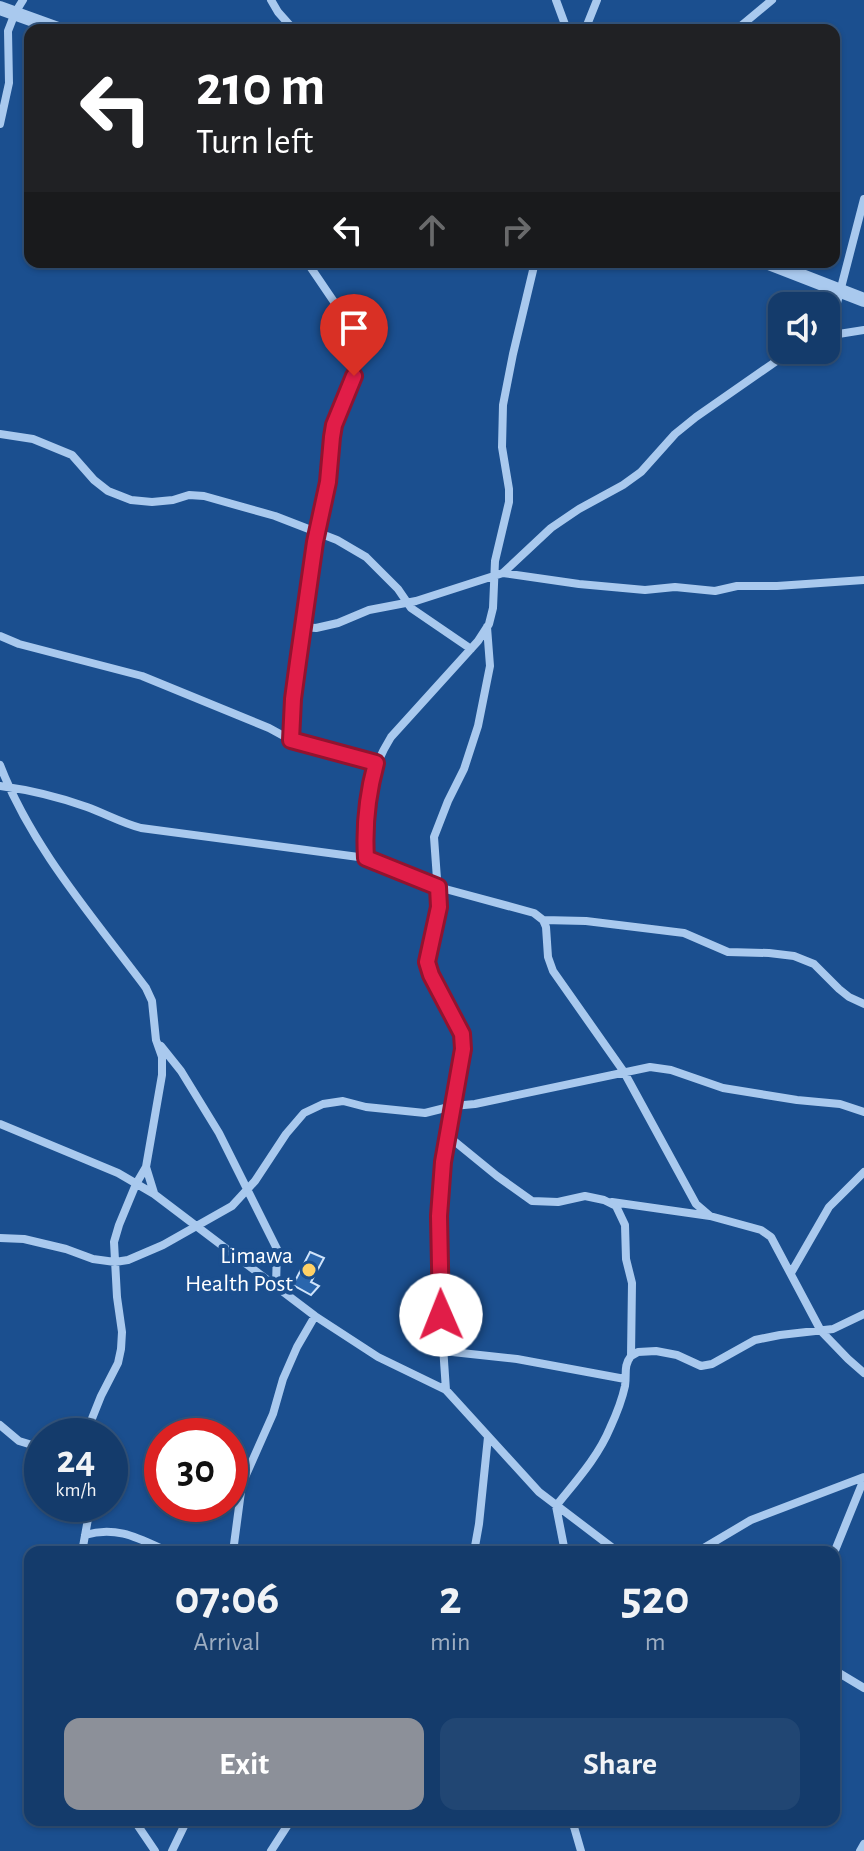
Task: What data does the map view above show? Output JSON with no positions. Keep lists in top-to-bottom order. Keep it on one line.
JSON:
{"places":["Limawa Health Post"],"page":{"turn":["210 m","Turn left"],"speed":"24 km/h","limit":"30","eta":["07:06","Arrival","2","min","520","m"],"buttons":["Exit","Share"]}}
